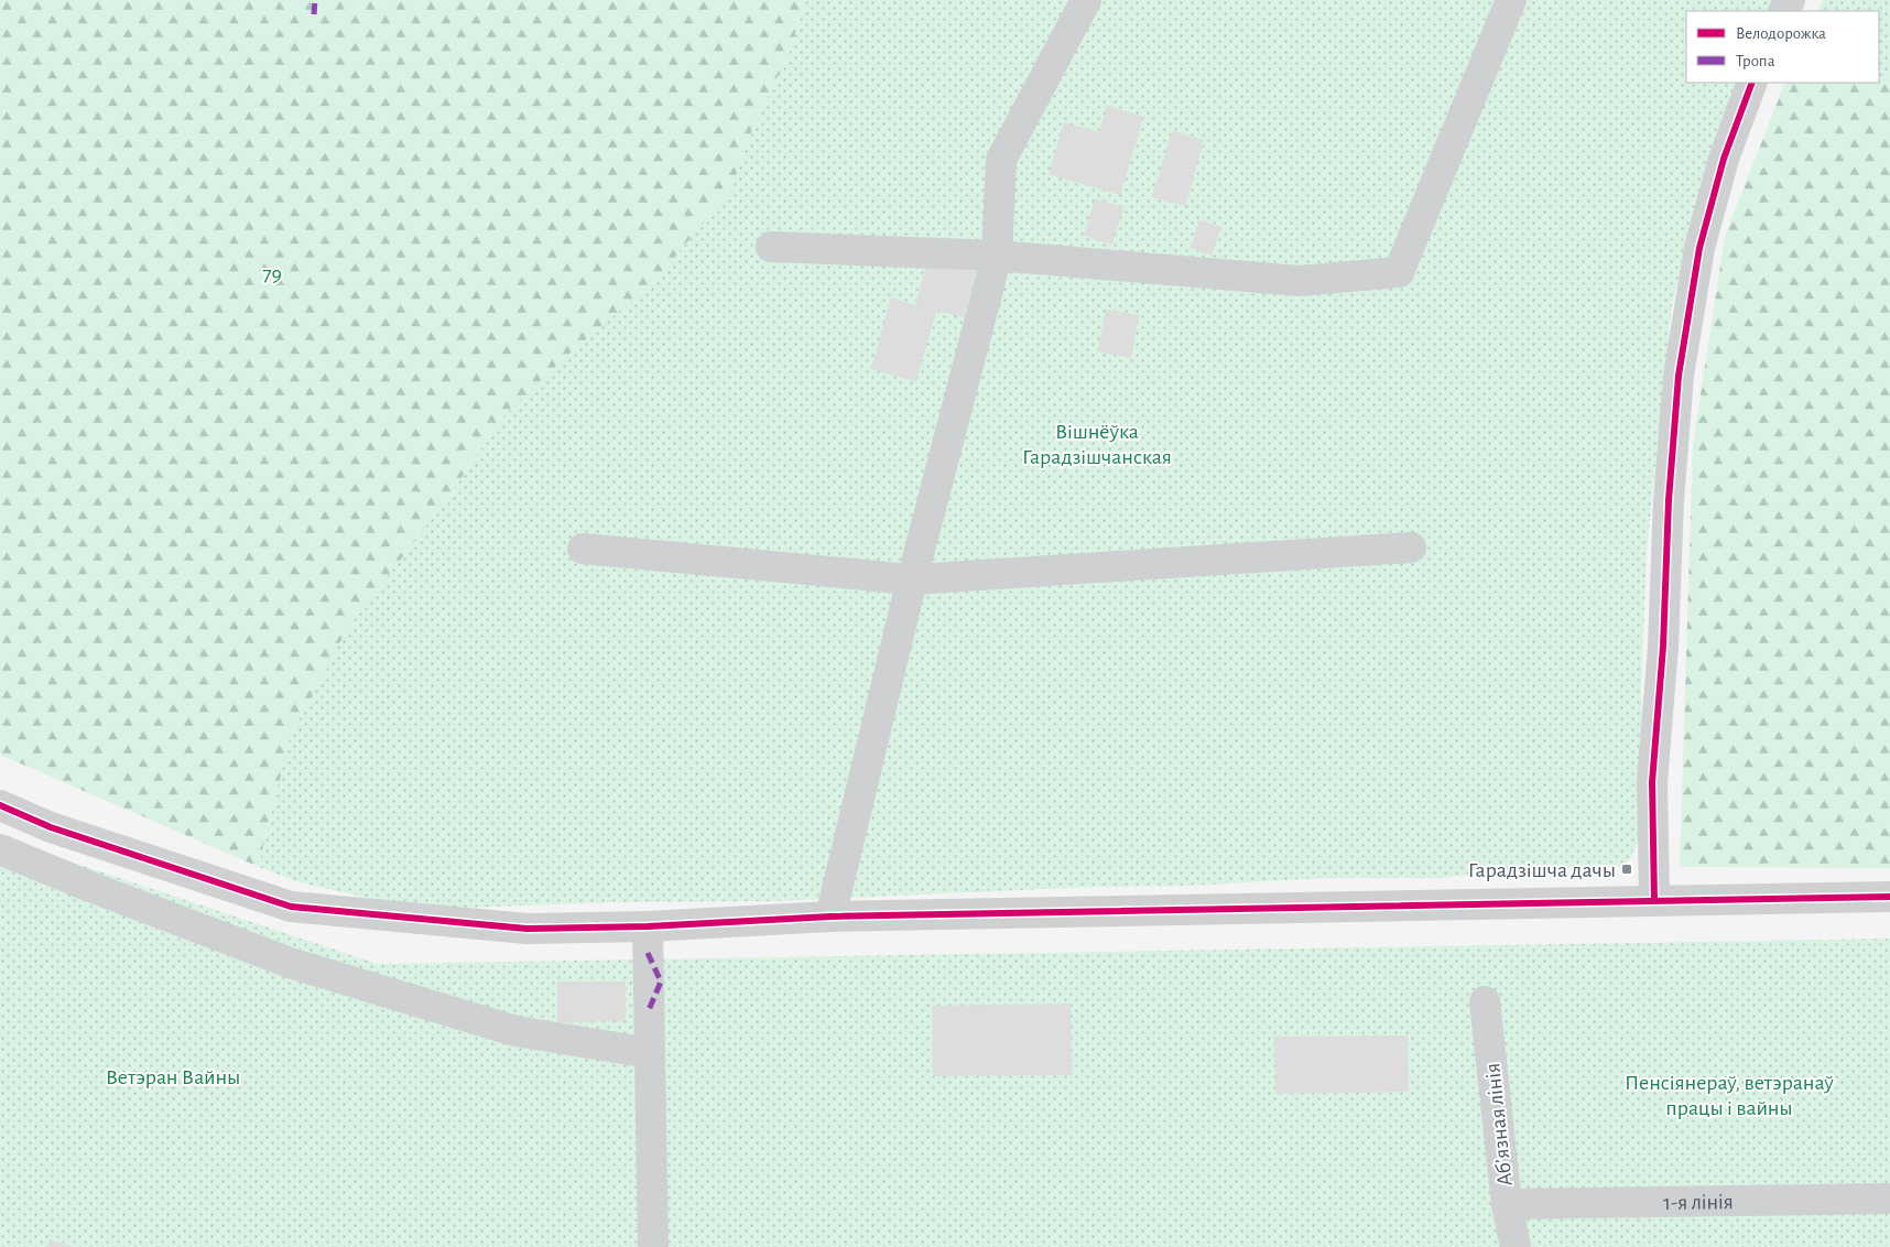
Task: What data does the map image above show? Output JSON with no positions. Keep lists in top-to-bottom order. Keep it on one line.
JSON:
{"streets":{"street":["Абʼязная лінія","1-я лінія"]},"crossings":[["Абʼязная лінія","1-я лінія"]],"parks":["79","Вішнёўка Гарадзішчанская","Ветэран Вайны","Пенсіянераў, ветэранаў працы і вайны"],"places":{"transit":["Гарадзішча дачы"]},"legend":["Велодорожка","Тропа"]}
